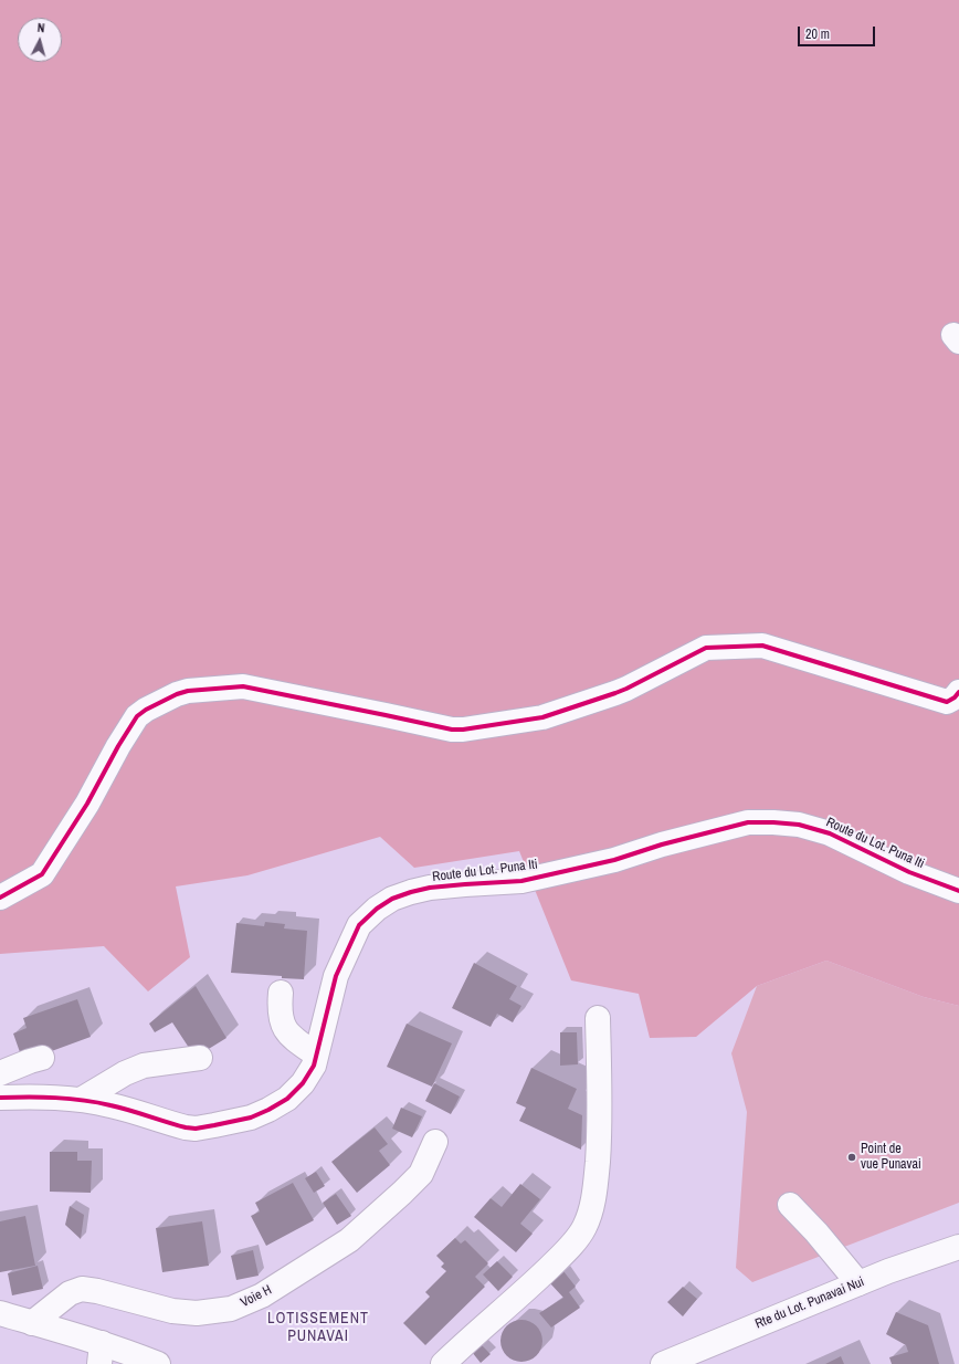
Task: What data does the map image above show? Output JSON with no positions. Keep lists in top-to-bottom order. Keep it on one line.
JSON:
{"streets":{"street":["Route du Lot. Puna Iti","Voie H","Rte du Lot. Punavai Nui"]},"districts":["LOTISSEMENT PUNAVAI"],"places":["Point de vue Punavai"],"scale_bar":"20 m","north":"top"}
